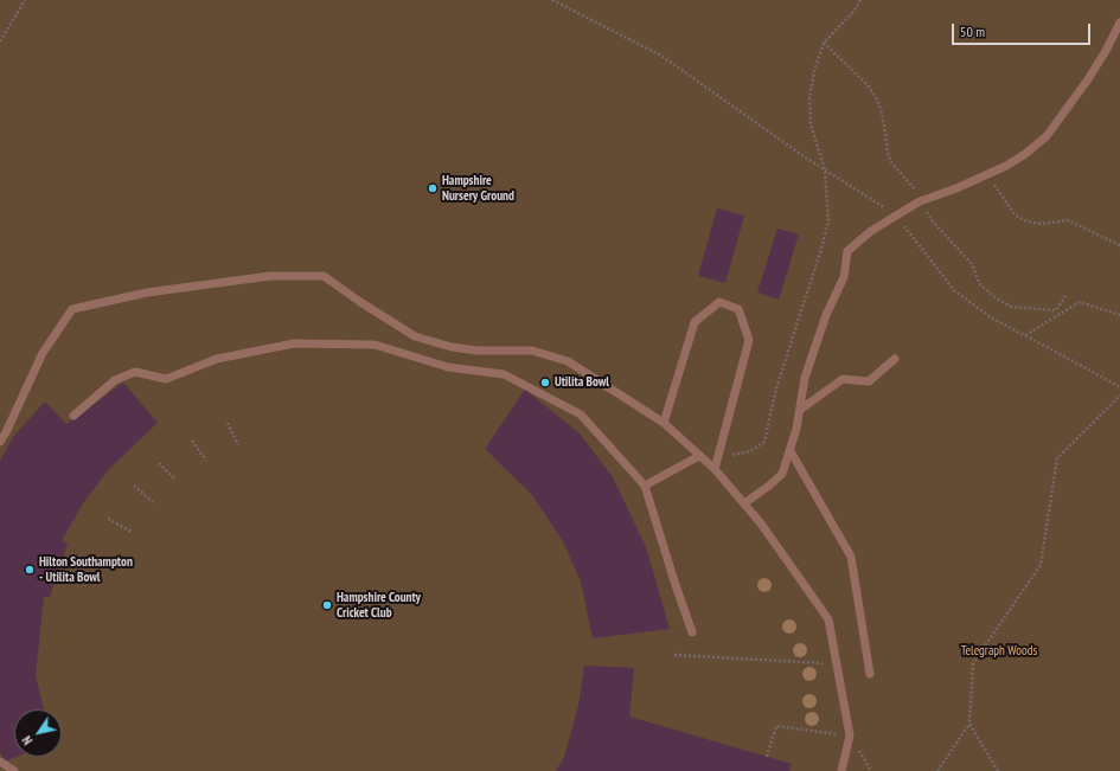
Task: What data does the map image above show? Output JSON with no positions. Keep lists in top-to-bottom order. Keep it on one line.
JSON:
{"parks":["Telegraph Woods"],"places":["Hampshire Nursery Ground","Utilita Bowl","Hilton Southampton - Utilita Bowl","Hampshire County Cricket Club"],"scale_bar":"50 m","north":"bottom left"}
